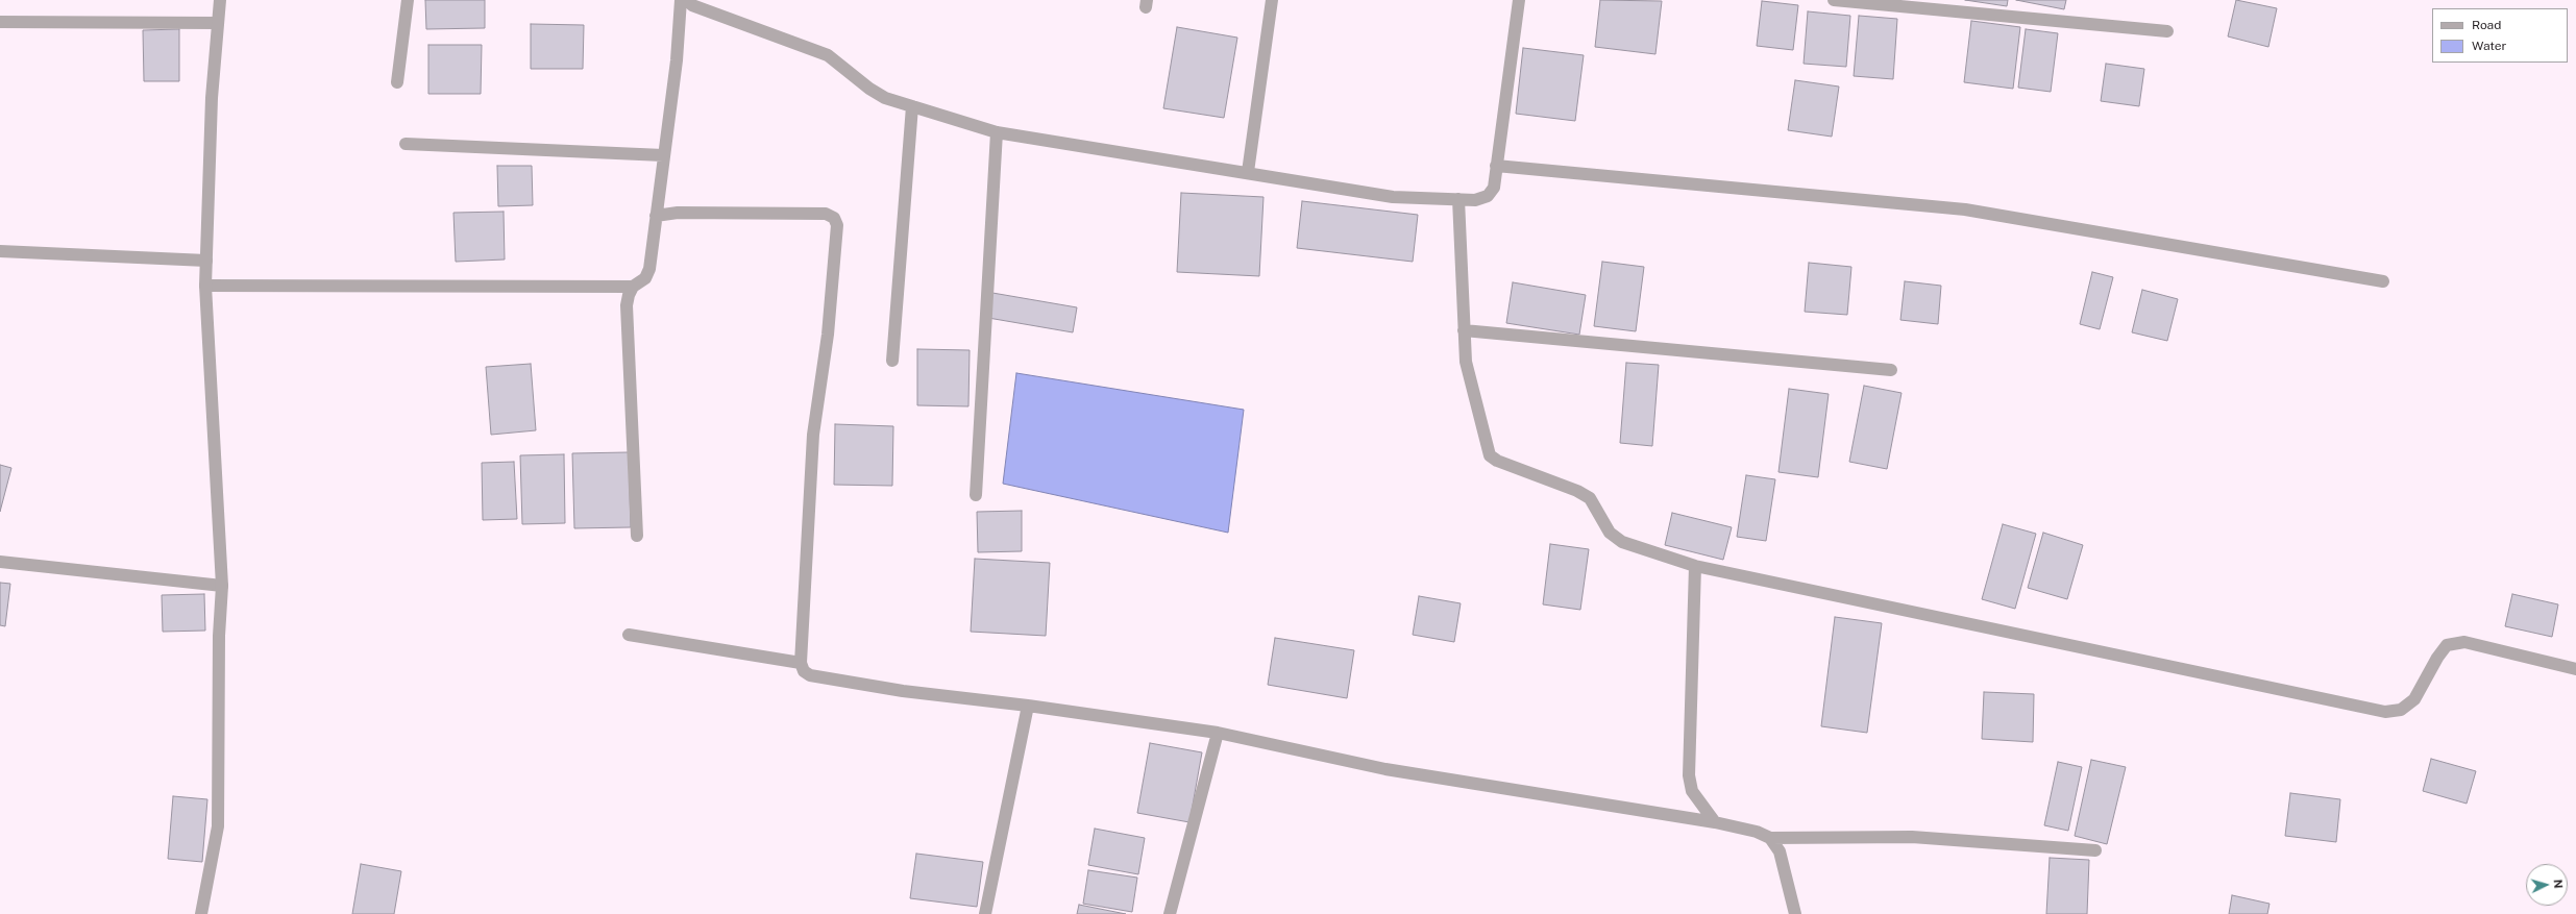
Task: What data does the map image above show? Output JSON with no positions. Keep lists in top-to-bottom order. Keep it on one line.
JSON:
{"legend":["Road","Water"],"north":"right"}
